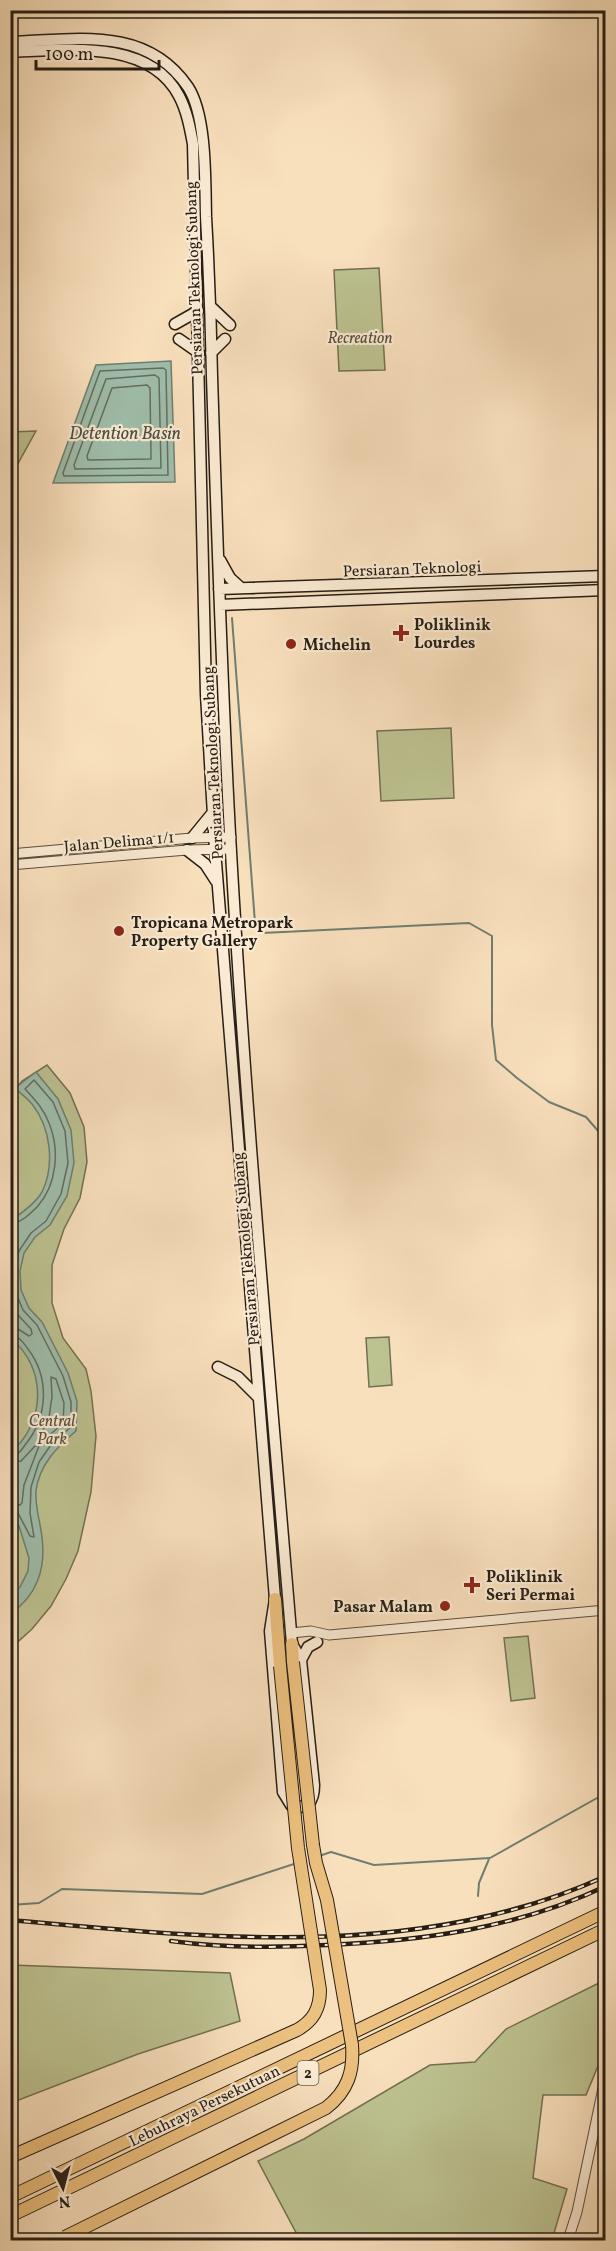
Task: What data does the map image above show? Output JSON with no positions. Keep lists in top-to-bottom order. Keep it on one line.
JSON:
{"streets":{"highway":["2","Lebuhraya Persekutuan"],"main road":["Persiaran Teknologi Subang","Persiaran Teknologi"],"street":["Jalan Delima 1/1"]},"crossings":[["Persiaran Teknologi Subang","Persiaran Teknologi"],["Persiaran Teknologi Subang","Jalan Delima 1/1"]],"water":["Detention Basin"],"parks":["Recreation","Central Park"],"places":{"health":["Poliklinik Lourdes","Poliklinik Seri Permai"],"other":["Michelin","Tropicana Metropark Property Gallery","Pasar Malam"]},"scale_bar":"100 m","north":"bottom"}
